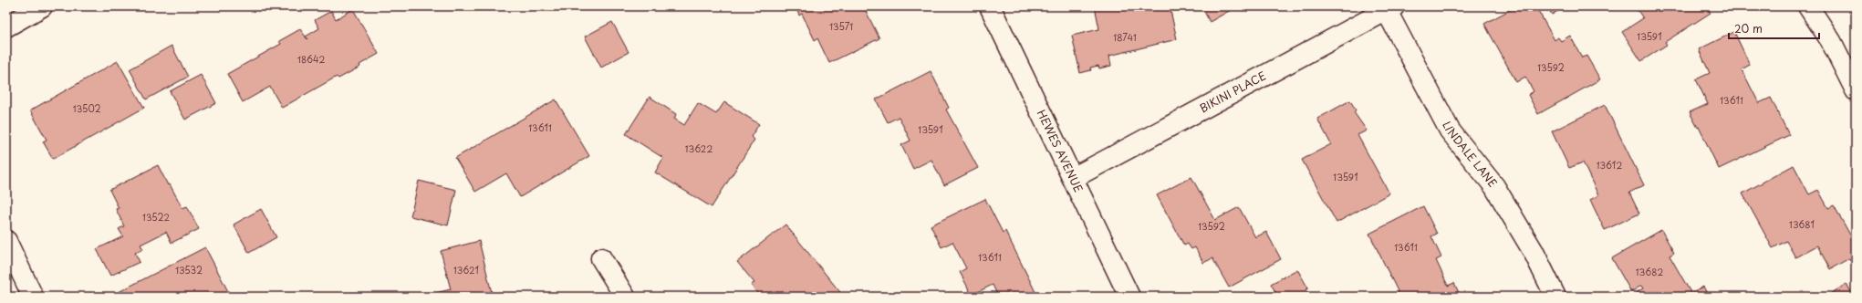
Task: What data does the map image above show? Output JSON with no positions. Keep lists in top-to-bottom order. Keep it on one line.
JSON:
{"streets":{"street":["BIKINI PLACE","HEWES AVENUE","LINDALE LANE"]},"crossings":[["BIKINI PLACE","HEWES AVENUE"],["BIKINI PLACE","LINDALE LANE"]],"house_numbers":["13571","13591","18741","18642","13592","13611","13502","13611","13591","13622","13612","13591","13522","13681","13592","13611","13611","13532","13621","13682"],"scale_bar":"20 m"}
